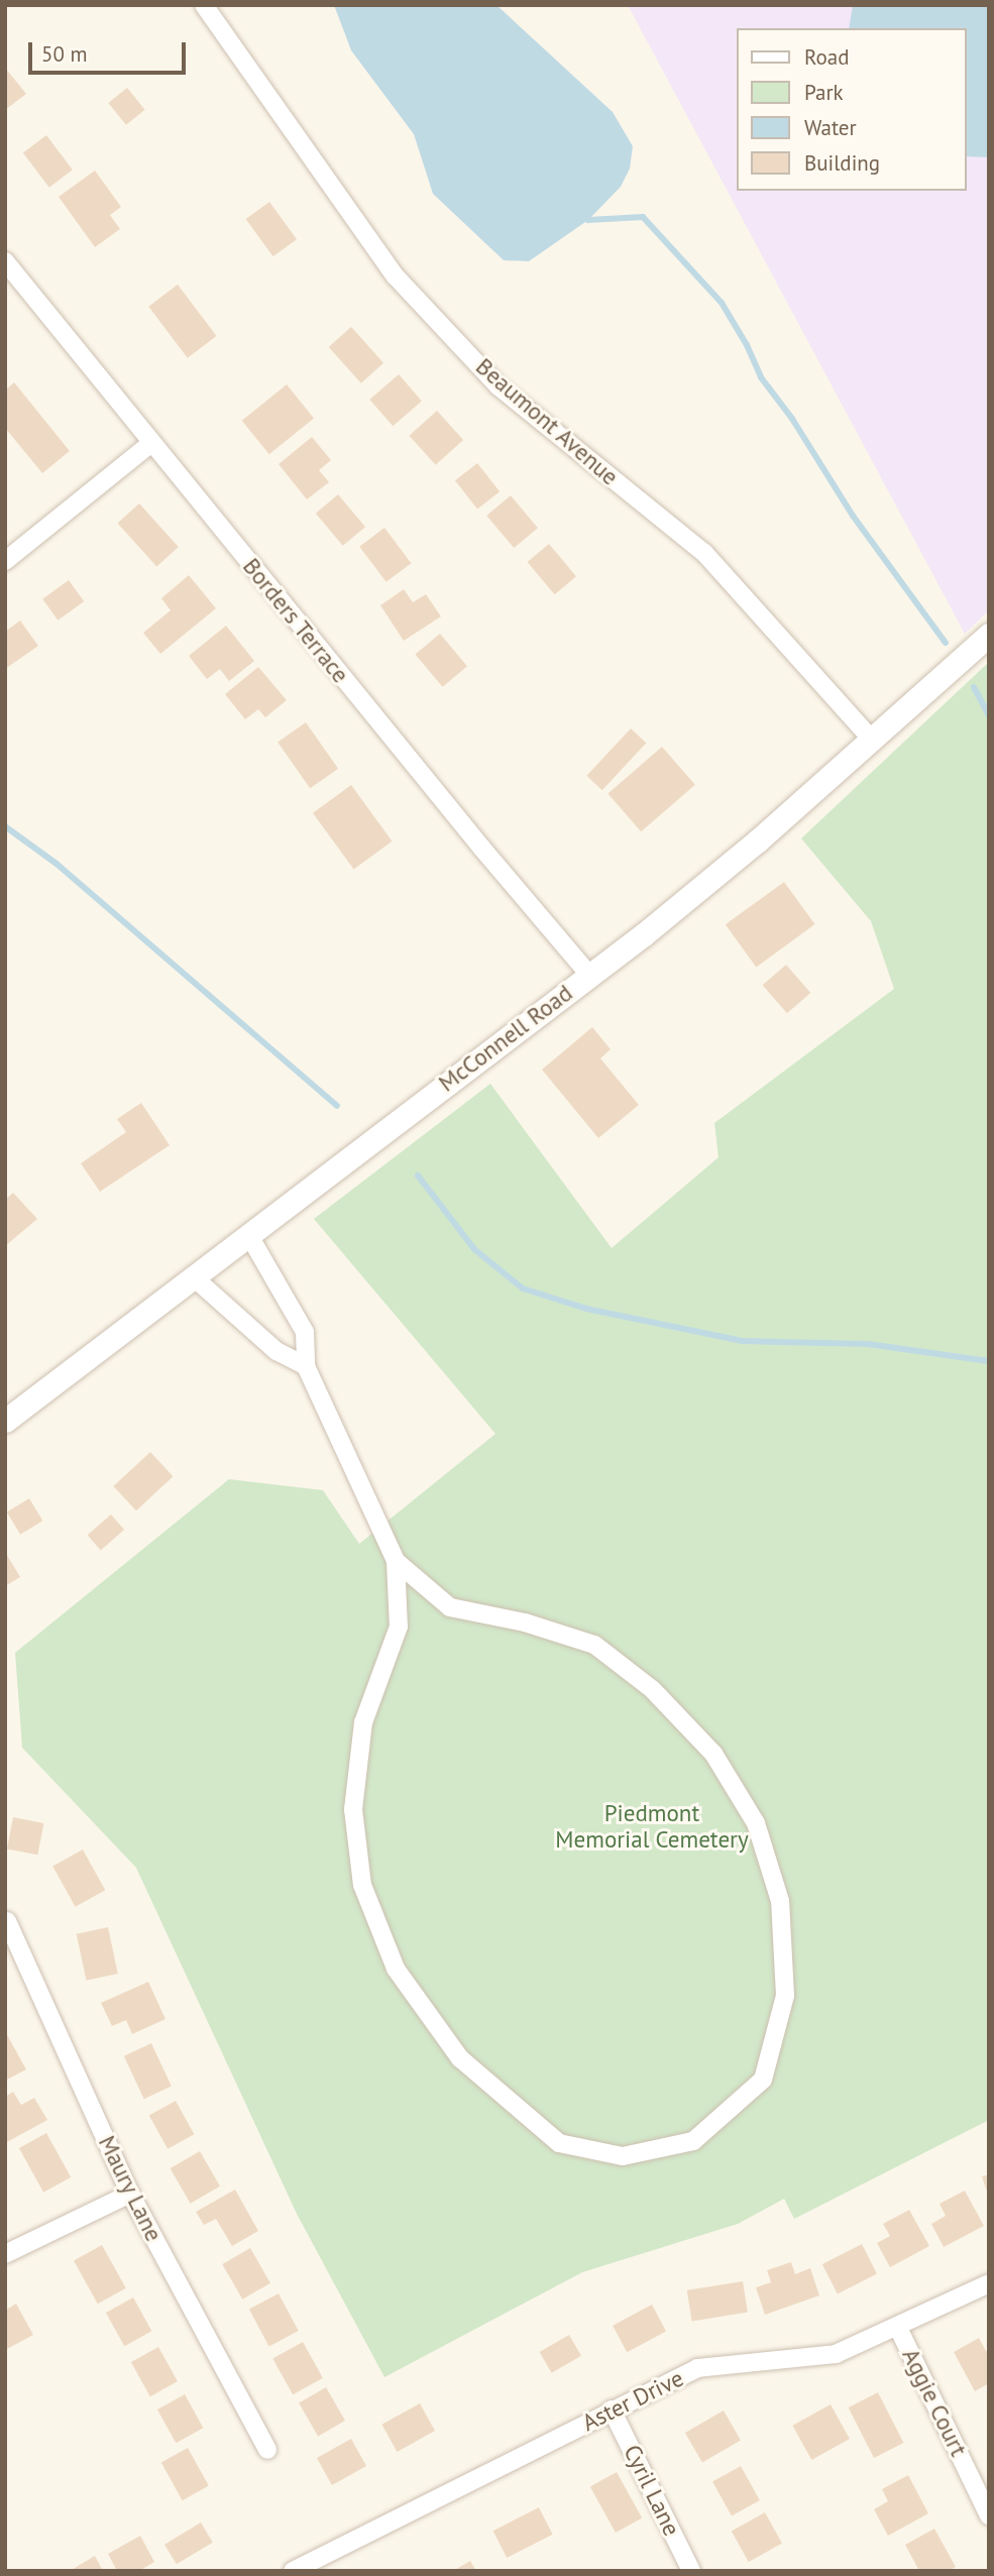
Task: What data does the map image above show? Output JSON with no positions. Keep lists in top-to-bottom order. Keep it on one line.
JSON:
{"streets":{"street":["Beaumont Avenue","Borders Terrace","McConnell Road","Maury Lane","Aster Drive","Aggie Court","Cyril Lane"]},"crossings":[["Beaumont Avenue","McConnell Road"],["Borders Terrace","McConnell Road"],["Aster Drive","Aggie Court"],["Aster Drive","Cyril Lane"]],"parks":["Piedmont Memorial Cemetery"],"legend":["Road","Park","Water","Building"],"scale_bar":"50 m"}
